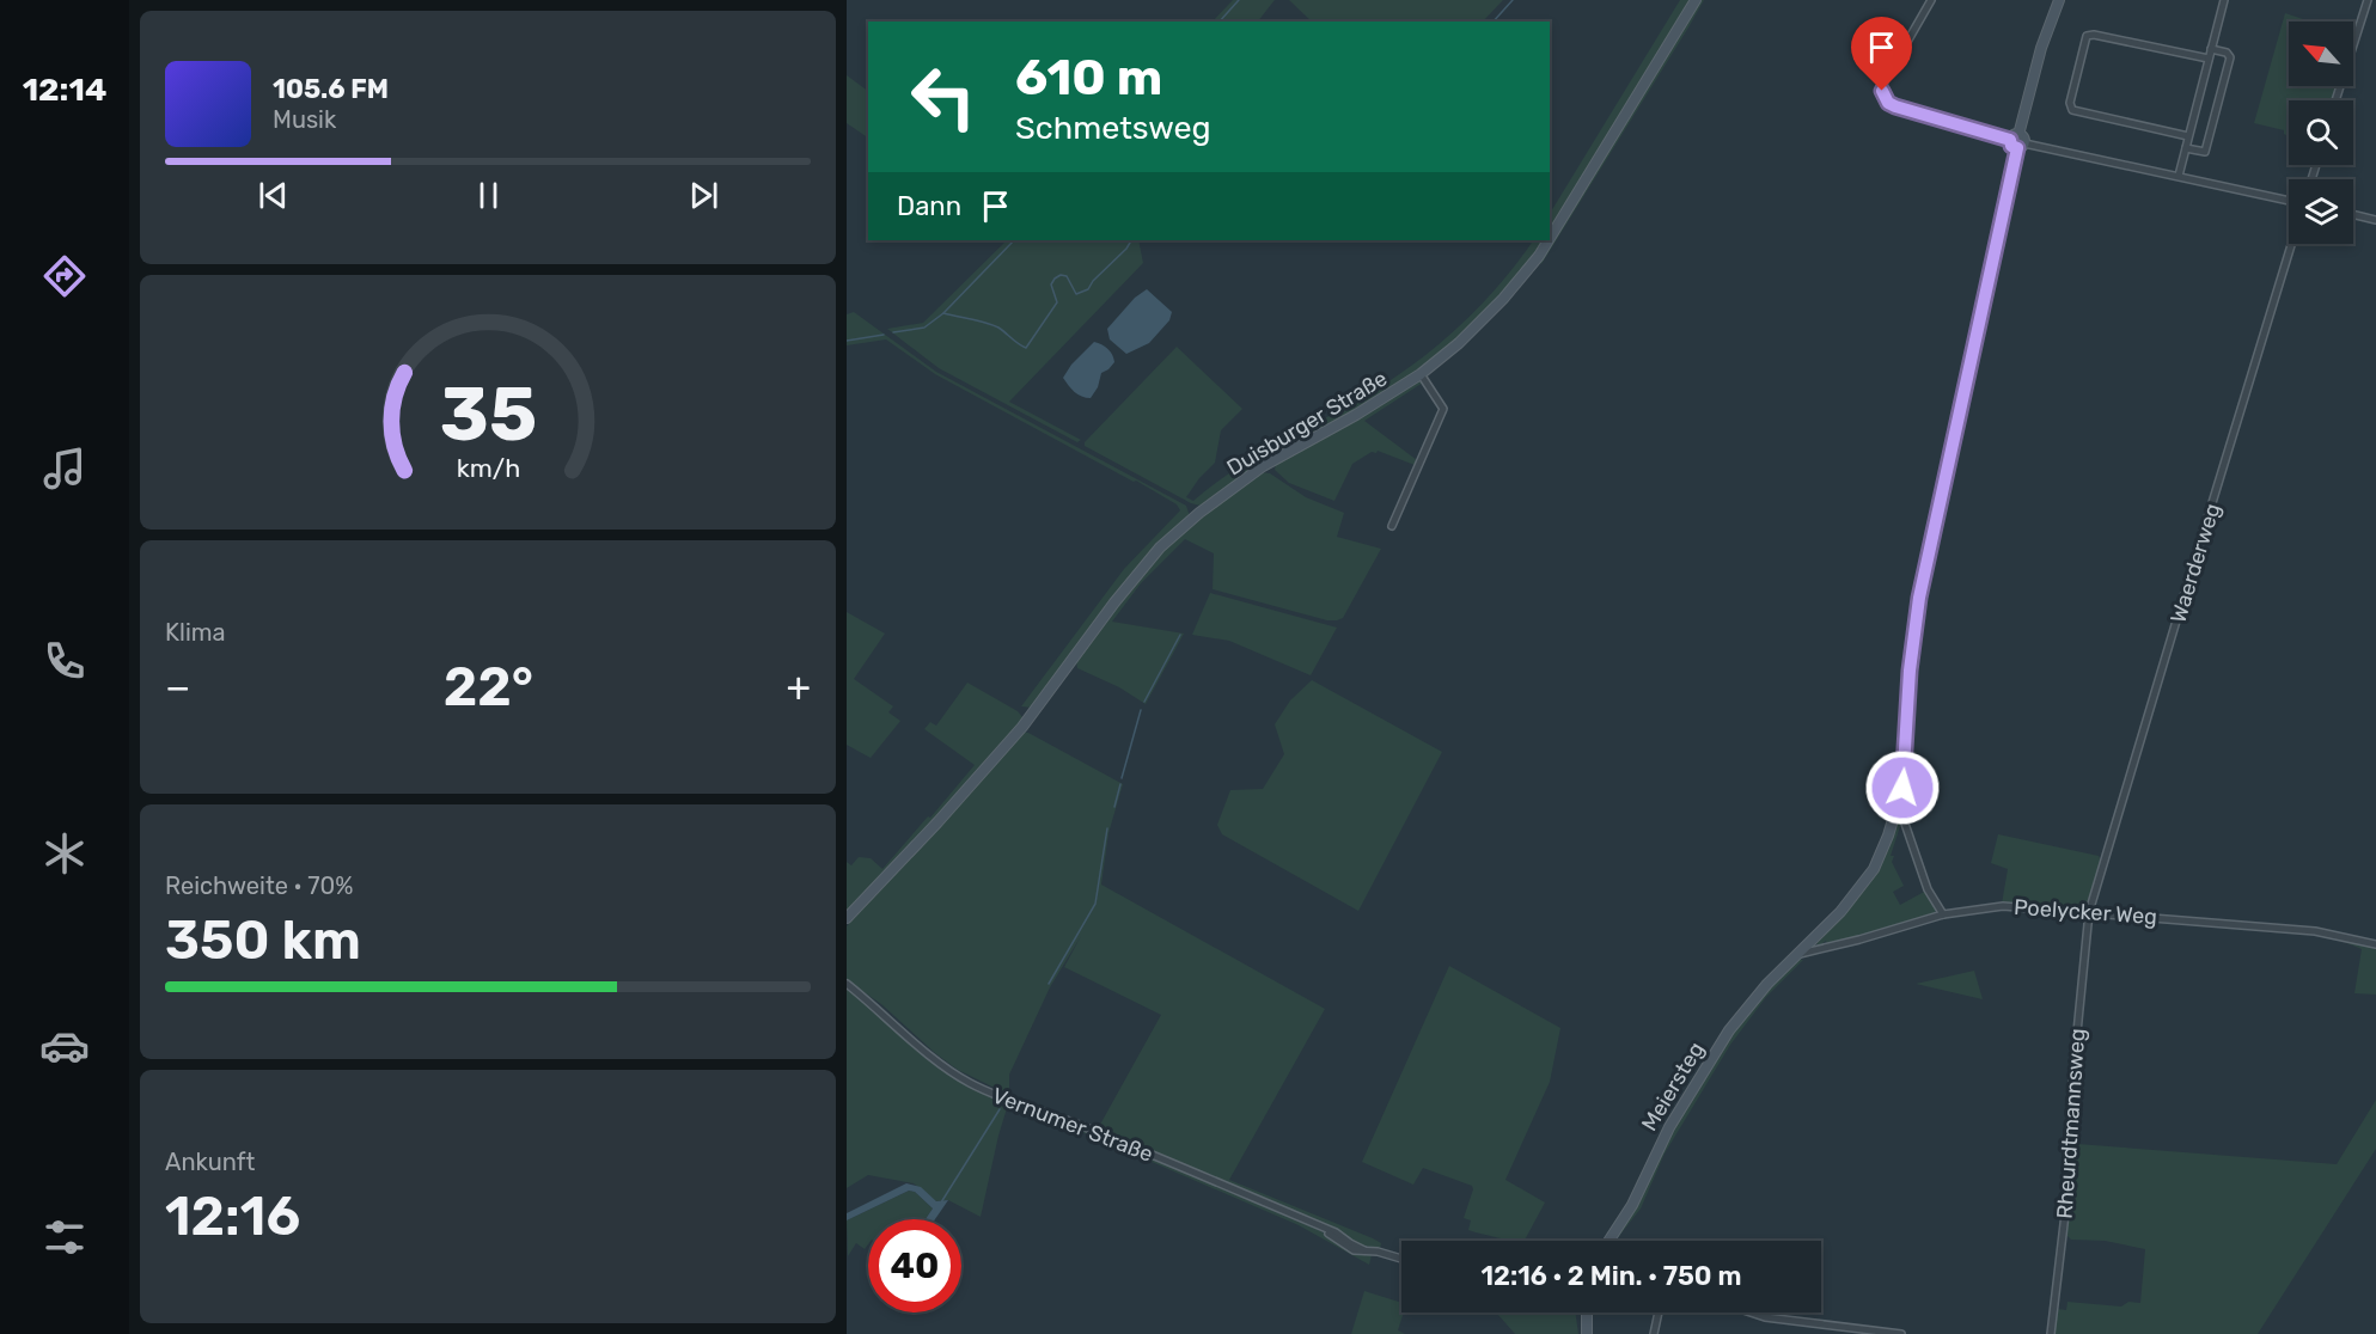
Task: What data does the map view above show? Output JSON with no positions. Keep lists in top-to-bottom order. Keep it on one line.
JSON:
{"streets":{"street":["Duisburger Straße","Waerderweg","Poelycker Weg","Meiersteg","Rheurdtmannsweg","Vernumer Straße"]},"crossings":[["Waerderweg","Poelycker Weg"],["Waerderweg","Rheurdtmannsweg"],["Poelycker Weg","Meiersteg"],["Poelycker Weg","Rheurdtmannsweg"]],"north":"top left","page":{"tabs":"12:14","turn":["610 m","Schmetsweg"],"song":["105.6 FM","Musik"],"then":"Dann","tile":["Klima",["Reichweite · 70%","350 km"],["Ankunft","12:16"]],"heat":["−","22°","+"],"limit":"40","trip":"12:16 · 2 Min. · 750 m","gauge":["35","km/h"]}}
